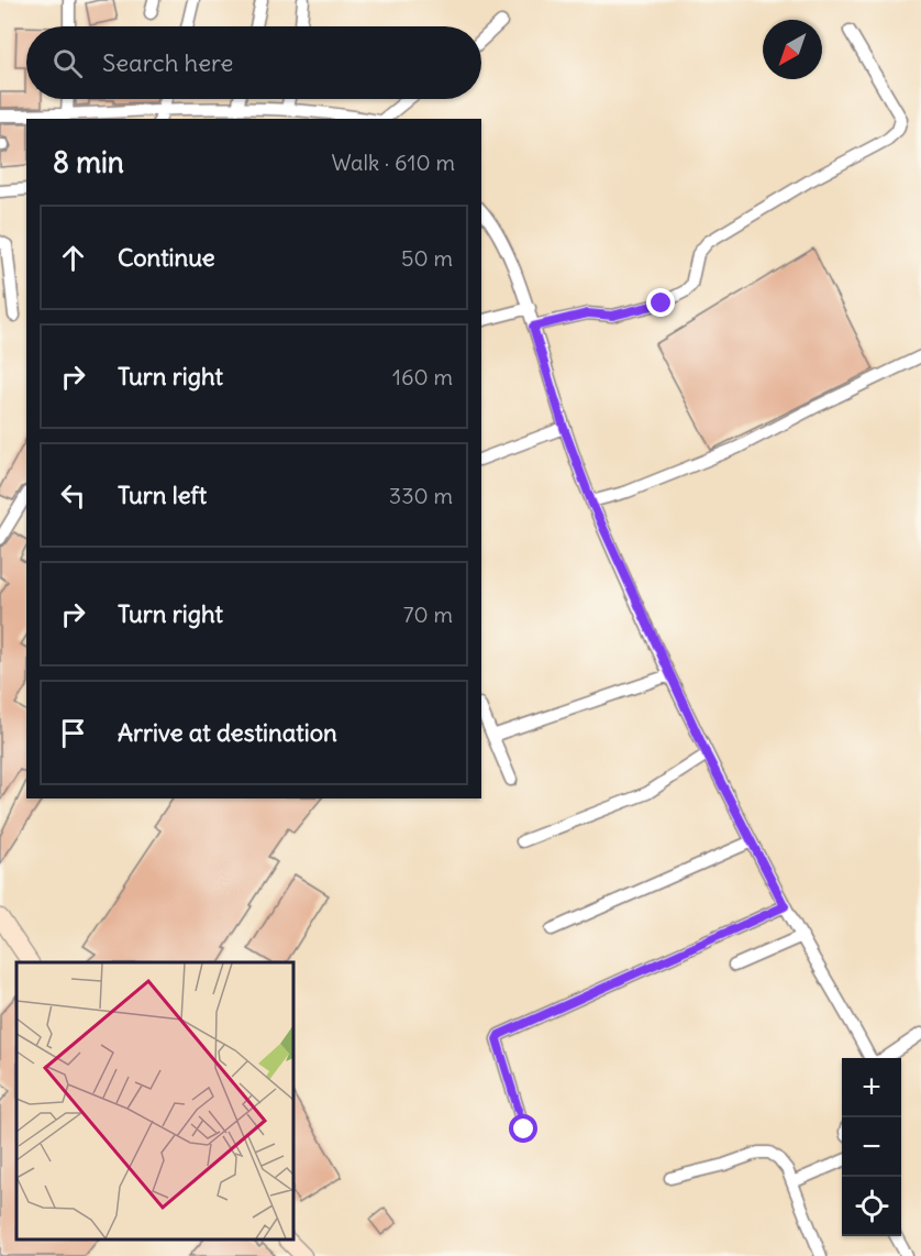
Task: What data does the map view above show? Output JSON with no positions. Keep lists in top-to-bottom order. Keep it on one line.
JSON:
{"north":"bottom left","page":{"search":"Search here","heading":["8 min","Walk · 610 m"],"list":[["Continue","50 m"],["Turn right","160 m"],["Turn left","330 m"],["Turn right","70 m"],"Arrive at destination"],"map_buttons":["+","−"]}}
